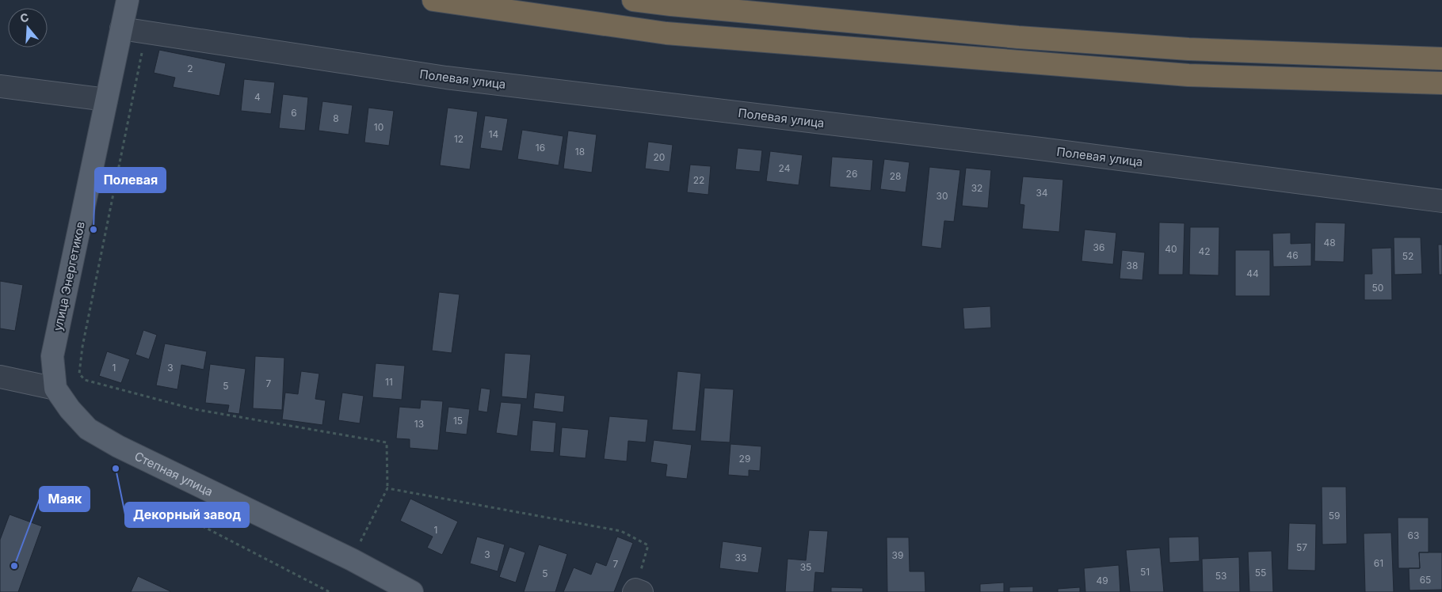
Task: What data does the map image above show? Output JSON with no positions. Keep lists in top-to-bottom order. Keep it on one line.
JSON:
{"streets":{"main road":["улица Энергетиков","Степная улица"],"street":["Полевая улица"]},"crossings":[["Полевая улица","улица Энергетиков"],["улица Энергетиков","Степная улица"]],"places":["Полевая","Декорный завод","Маяк"],"house_numbers":["2","4","6","8","10","14","12","16","18","20","24","26","28","22","32","34","30","48","36","40","42","46","52","38","44","50","1","3","11","7","5","15","13","29","59","1","63","57","3","39","33","61","7","35","51","55","5","53","65","49"],"north":"top"}
